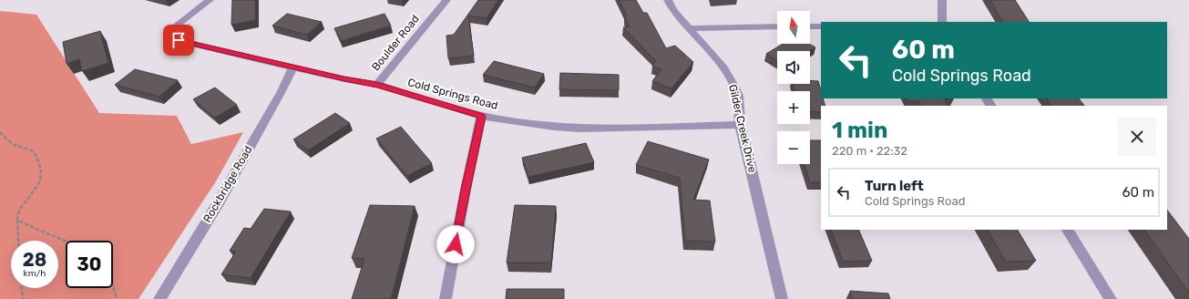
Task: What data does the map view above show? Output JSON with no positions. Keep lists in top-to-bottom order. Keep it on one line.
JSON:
{"streets":{"street":["Boulder Road","Cold Springs Road","Gilder Creek Drive","Rockbridge Road"]},"crossings":[["Boulder Road","Cold Springs Road"],["Cold Springs Road","Gilder Creek Drive"],["Cold Springs Road","Rockbridge Road"]],"north":"top","page":{"map_buttons":["+","−"],"turn":["60 m","Cold Springs Road"],"heading":["1 min","220 m · 22:32"],"list":[{"name":"Turn left","note":"Cold Springs Road","value":"60 m"}],"speed":"28 km/h","limit":"30"}}
